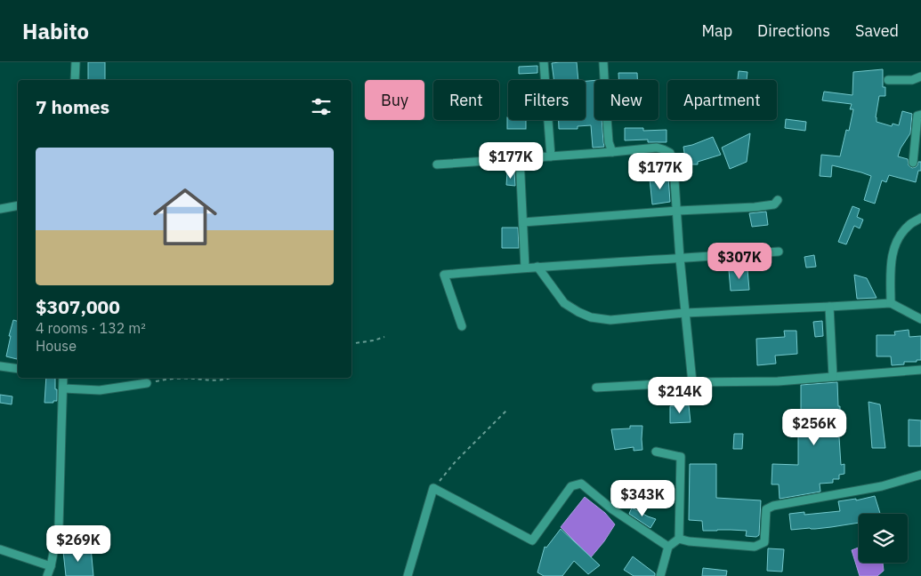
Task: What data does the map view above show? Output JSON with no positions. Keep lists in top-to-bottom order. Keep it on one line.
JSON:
{"page":{"header":"Habito","nav":["Map","Directions","Saved"],"chip":["Buy","Rent","Filters","New","Apartment"],"heading":"7 homes","list":[{"name":"$307,000","note":"4 rooms · 132 m² · House"}],"price":["$177K","$177K","$307K","$214K","$256K","$343K","$269K"]}}
